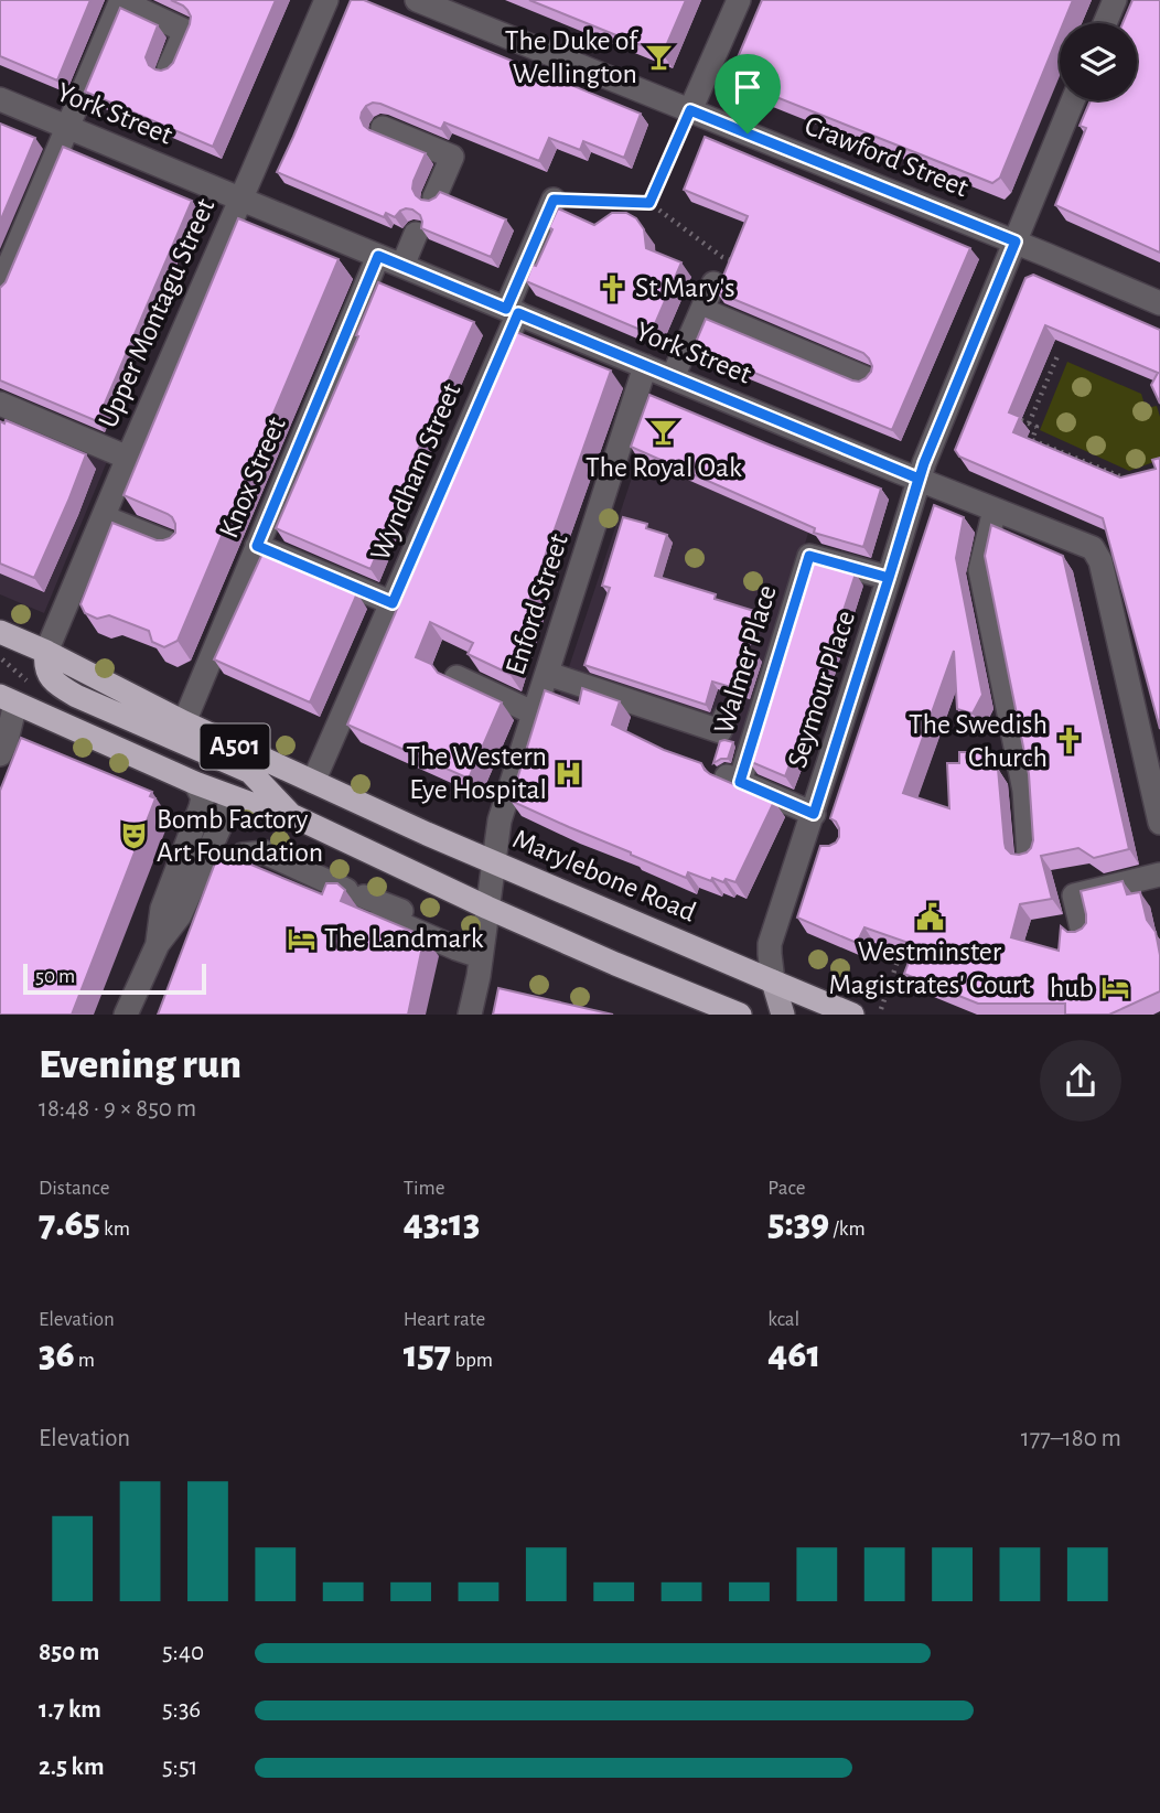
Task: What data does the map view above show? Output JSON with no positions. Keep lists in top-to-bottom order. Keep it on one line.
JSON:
{"streets":{"highway":["A501","Marylebone Road"],"main road":["Seymour Place"],"street":["York Street","Crawford Street","Upper Montagu Street","Wyndham Street","Knox Street","Enford Street","Walmer Place"]},"crossings":[["York Street","Upper Montagu Street"],["York Street","Wyndham Street"],["York Street","Knox Street"],["York Street","Enford Street"],["York Street","Seymour Place"],["Crawford Street","Seymour Place"],["Upper Montagu Street","Marylebone Road"],["Wyndham Street","Marylebone Road"],["Knox Street","Marylebone Road"],["Enford Street","A501"],["Enford Street","Marylebone Road"],["Walmer Place","Seymour Place"],["Seymour Place","Marylebone Road"]],"places":{"bar":["The Duke of Wellington","The Royal Oak"],"church":["St Mary's","The Swedish Church"],"hospital":["The Western Eye Hospital"],"theatre":["Bomb Factory Art Foundation"],"public building":["Westminster Magistrates' Court"],"hotel":["The Landmark","hub"]},"scale_bar":"50 m","page":{"scale":"50 m","heading":["Evening run","18:48 · 9 × 850 m"],"stats":[["Distance","7.65 km"],["Time","43:13"],["Pace","5:39 /km"],["Elevation","36 m"],["Heart rate","157 bpm"],["kcal","461"]],"chart":["Elevation","177–180 m"],"list":[{"name":"850 m","note":"5:40"},{"name":"1.7 km","note":"5:36"},{"name":"2.5 km","note":"5:51"}]}}
